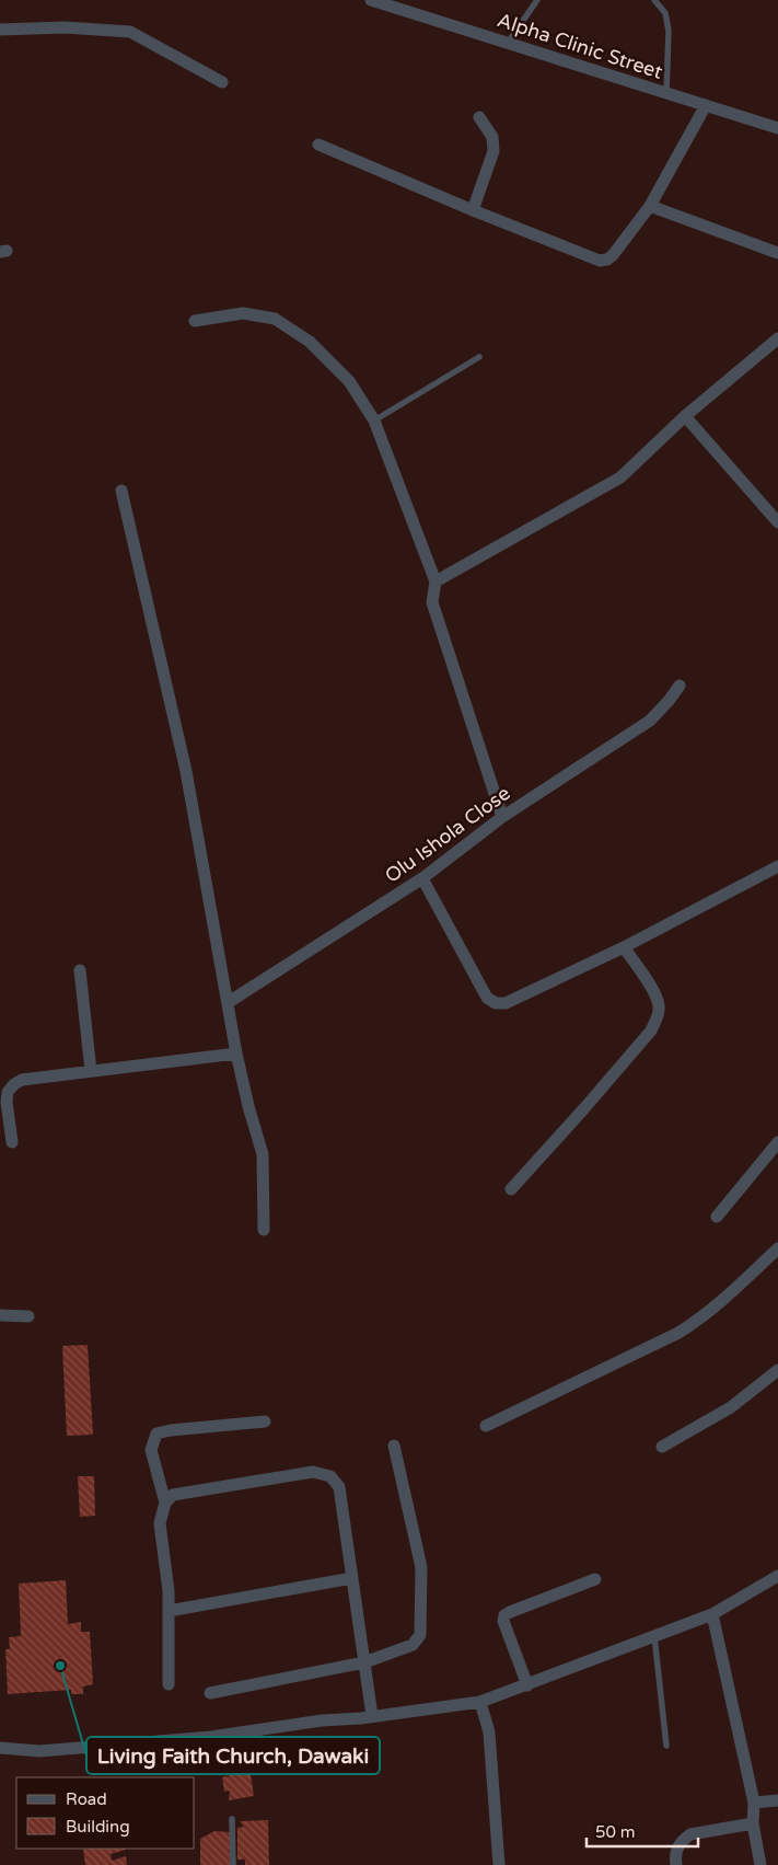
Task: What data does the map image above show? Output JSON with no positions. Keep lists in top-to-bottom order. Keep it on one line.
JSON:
{"streets":{"street":["Alpha Clinic Street","Olu Ishola Close"]},"places":["Living Faith Church, Dawaki"],"legend":["Road","Building"],"scale_bar":"50 m"}
